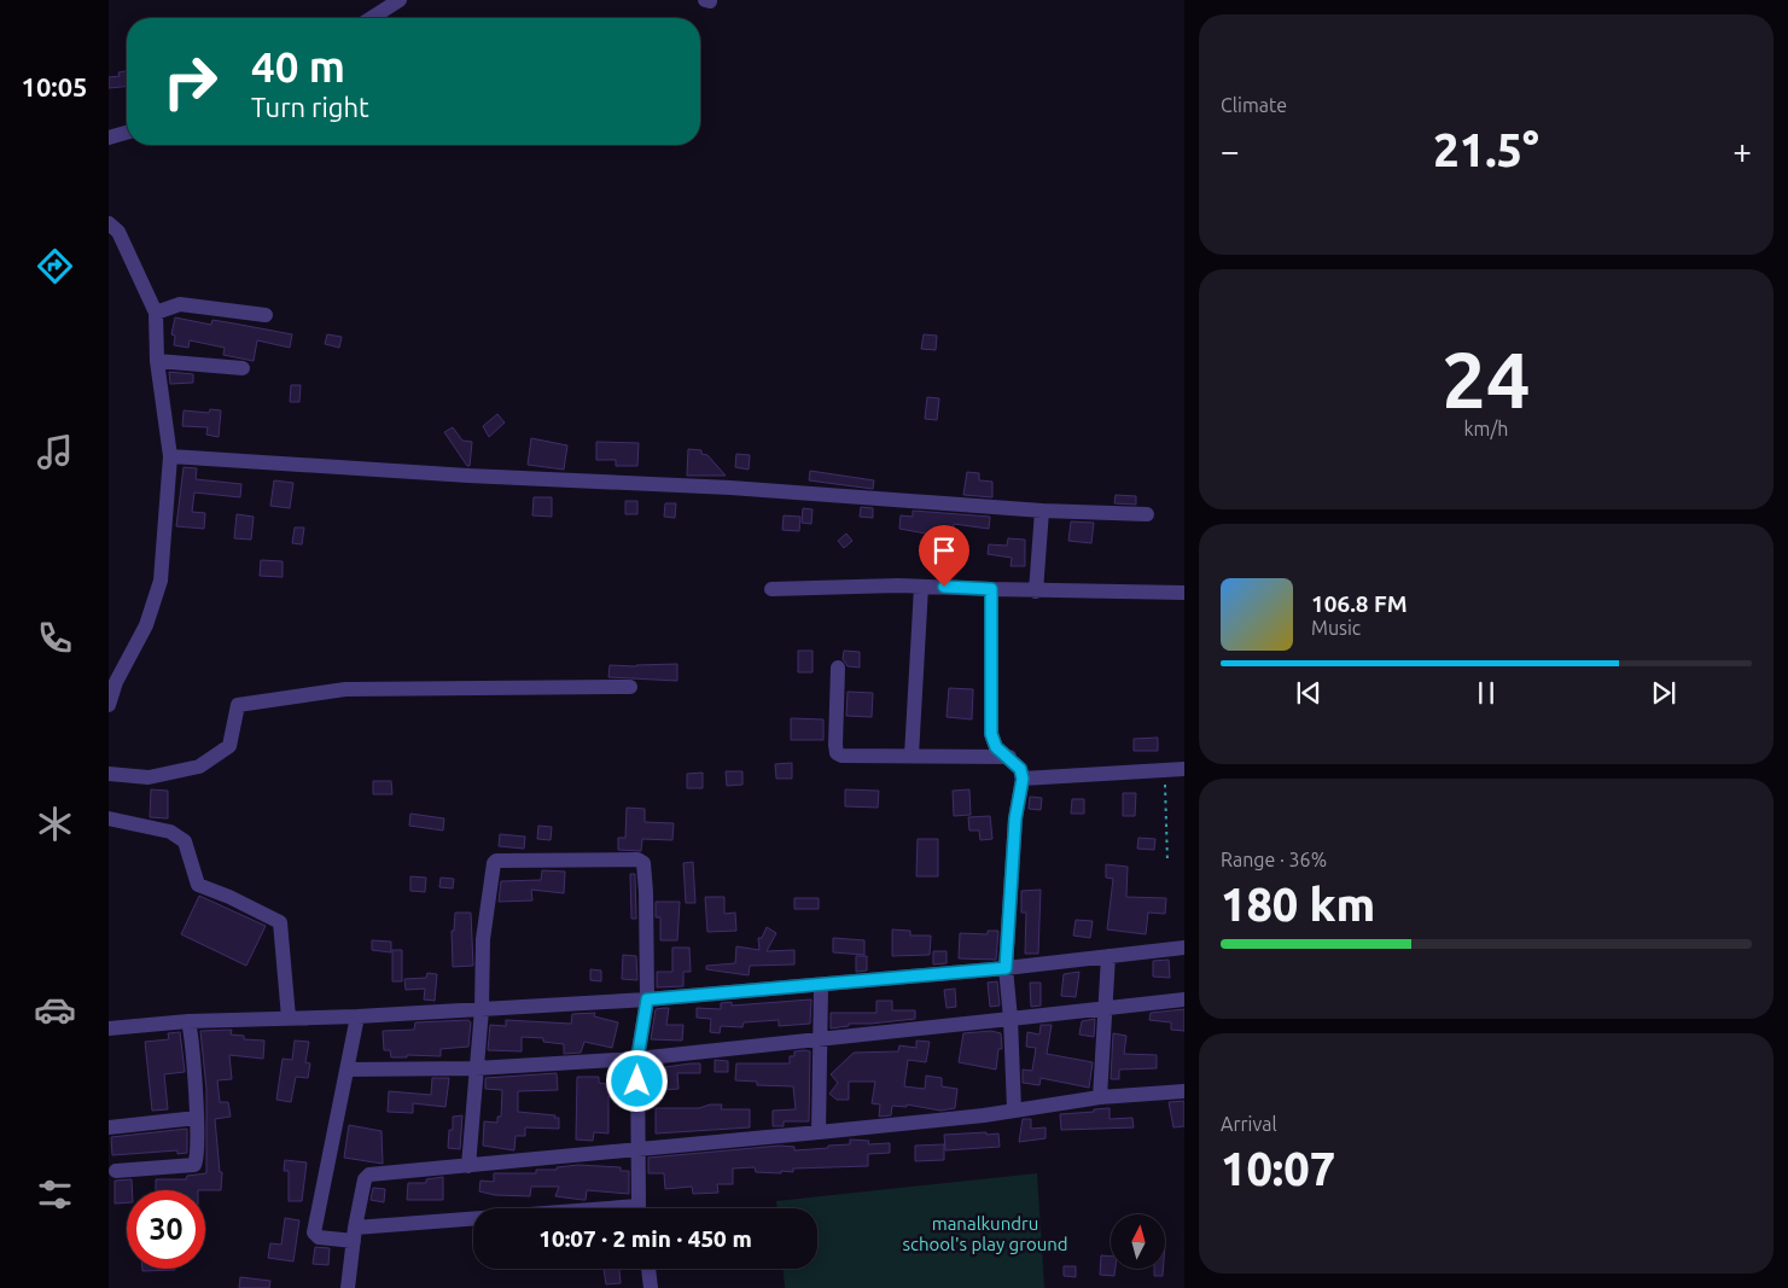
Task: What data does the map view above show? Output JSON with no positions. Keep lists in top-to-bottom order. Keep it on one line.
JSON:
{"parks":["manalkundru school's play ground"],"north":"top","page":{"tabs":"10:05","tile":["Climate",["24","km/h"],["Range · 36%","180 km"],["Arrival","10:07"]],"turn":["40 m","Turn right"],"heat":["−","21.5°","+"],"song":["106.8 FM","Music"],"limit":"30","trip":"10:07 · 2 min · 450 m"}}
